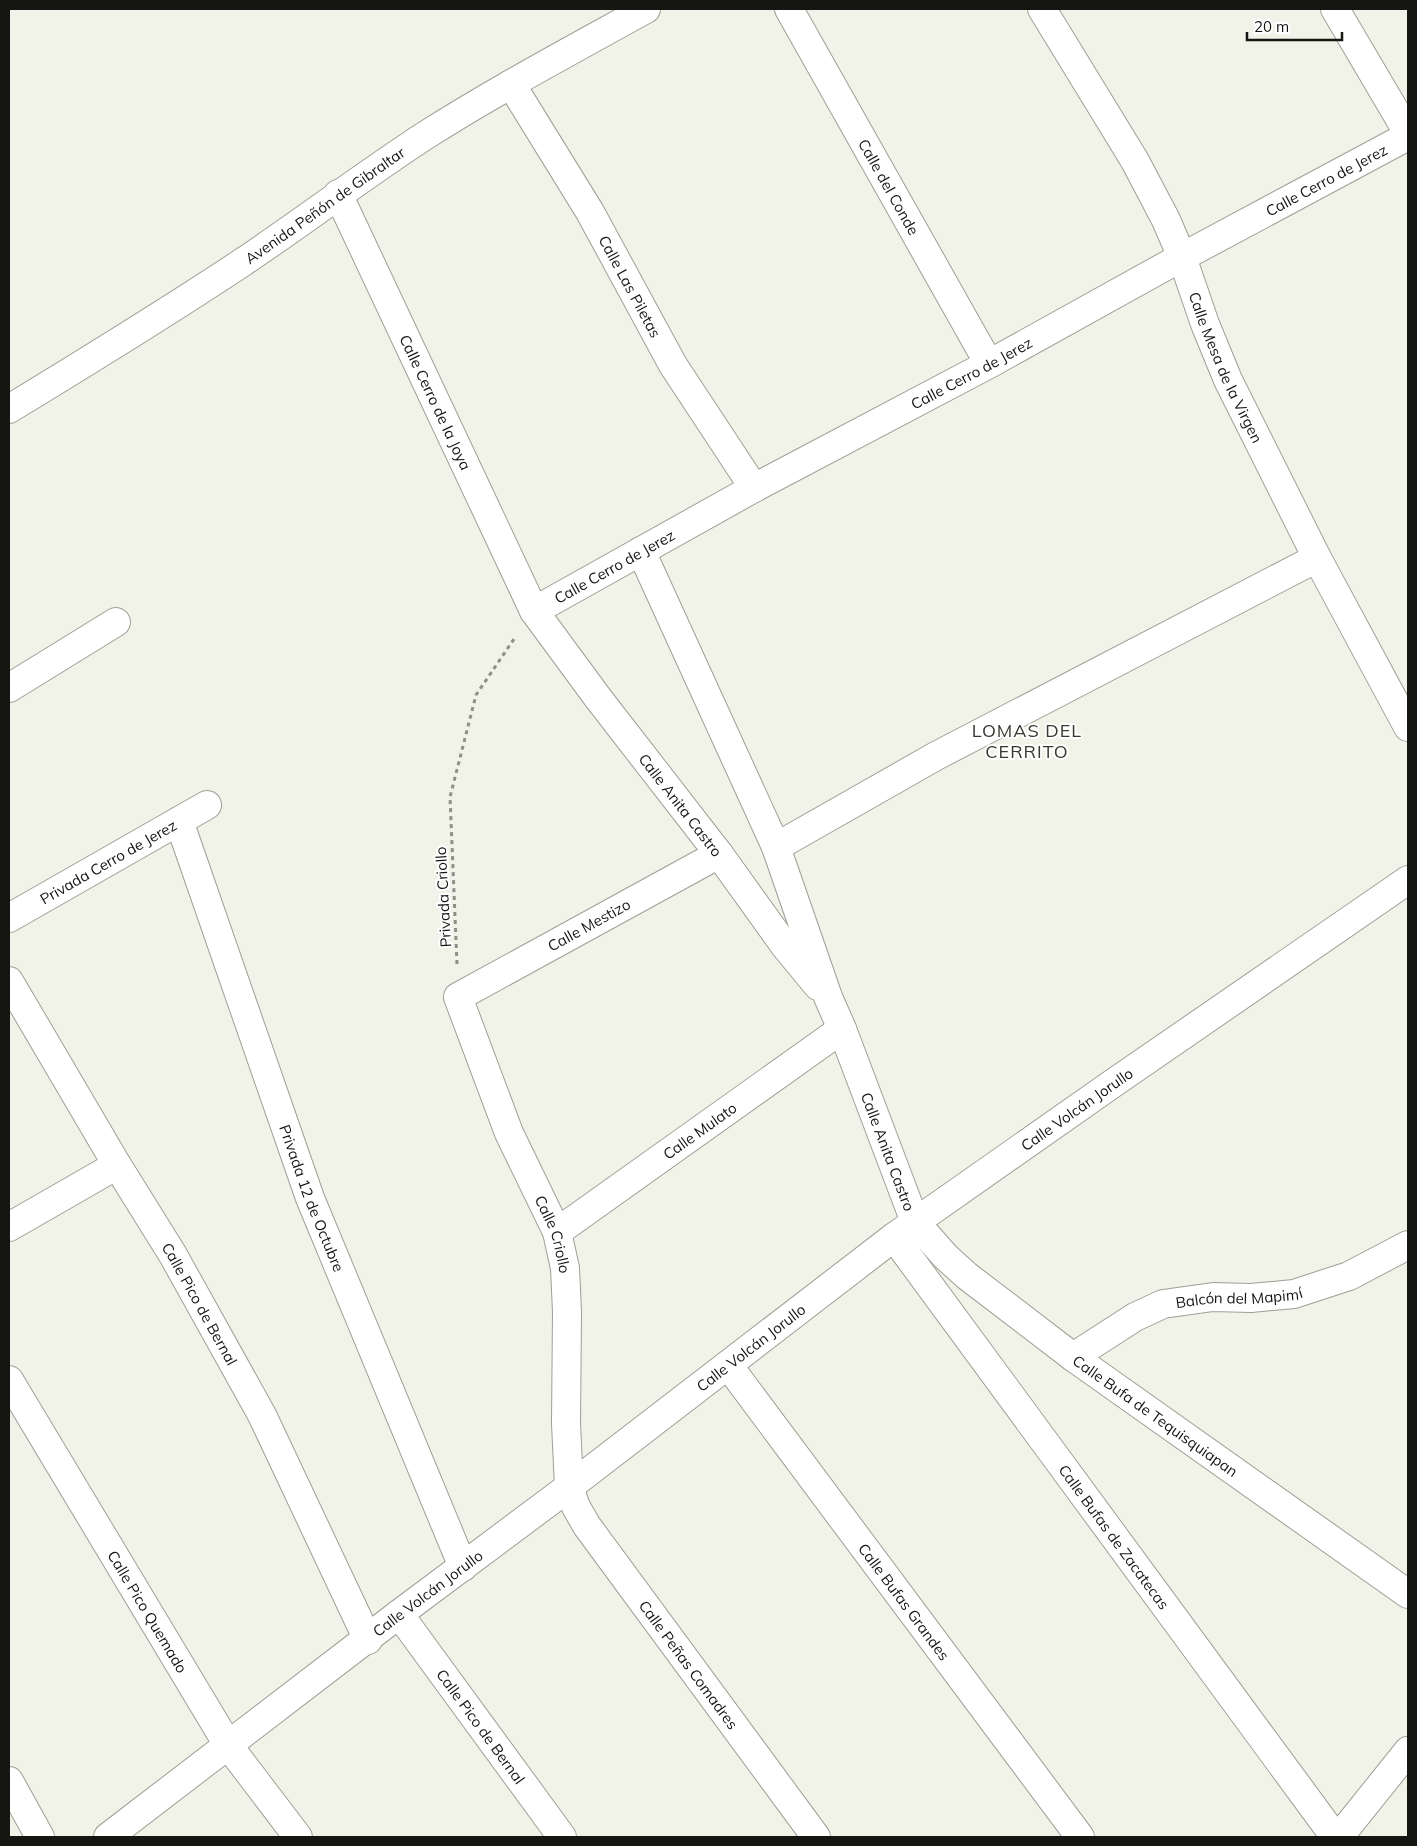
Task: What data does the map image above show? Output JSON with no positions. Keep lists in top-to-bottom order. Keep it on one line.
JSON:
{"streets":{"street":["Calle Cerro de Jerez","Calle del Conde","Avenida Peñón de Gibraltar","Calle Las Piletas","Calle Mesa de la Virgen","Calle Cerro de la Joya","Calle Anita Castro","Privada Cerro de Jerez","Calle Mestizo","Calle Volcán Jorullo","Calle Mulato","Privada 12 de Octubre","Calle Criollo","Balcón del Mapimí","Calle Pico de Bernal","Calle Bufa de Tequisquiapan","Calle Bufas de Zacatecas","Calle Bufas Grandes","Calle Pico Quemado","Calle Peñas Comadres"],"path":["Privada Criollo"]},"crossings":[["Calle Cerro de Jerez","Calle del Conde"],["Calle Cerro de Jerez","Calle Las Piletas"],["Calle Cerro de Jerez","Calle Mesa de la Virgen"],["Calle Cerro de Jerez","Calle Cerro de la Joya"],["Calle Cerro de Jerez","Calle Anita Castro"],["Calle Cerro de Jerez","Privada Criollo"],["Avenida Peñón de Gibraltar","Calle Las Piletas"],["Avenida Peñón de Gibraltar","Calle Cerro de la Joya"],["Calle Cerro de la Joya","Calle Anita Castro"],["Calle Cerro de la Joya","Privada Criollo"],["Calle Anita Castro","Privada Criollo"],["Calle Anita Castro","Calle Mestizo"],["Calle Anita Castro","Calle Volcán Jorullo"],["Calle Anita Castro","Calle Mulato"],["Calle Anita Castro","Calle Bufa de Tequisquiapan"],["Calle Anita Castro","Calle Bufas de Zacatecas"],["Privada Cerro de Jerez","Privada 12 de Octubre"],["Privada Criollo","Calle Mestizo"],["Privada Criollo","Calle Criollo"],["Calle Mestizo","Calle Criollo"],["Calle Volcán Jorullo","Privada 12 de Octubre"],["Calle Volcán Jorullo","Calle Criollo"],["Calle Volcán Jorullo","Calle Pico de Bernal"],["Calle Volcán Jorullo","Calle Bufa de Tequisquiapan"],["Calle Volcán Jorullo","Calle Bufas de Zacatecas"],["Calle Volcán Jorullo","Calle Bufas Grandes"],["Calle Volcán Jorullo","Calle Pico Quemado"],["Calle Volcán Jorullo","Calle Peñas Comadres"],["Calle Mulato","Calle Criollo"],["Calle Criollo","Calle Peñas Comadres"],["Balcón del Mapimí","Calle Bufa de Tequisquiapan"],["Calle Bufa de Tequisquiapan","Calle Bufas de Zacatecas"]],"districts":["LOMAS DEL CERRITO"],"scale_bar":"20 m"}
